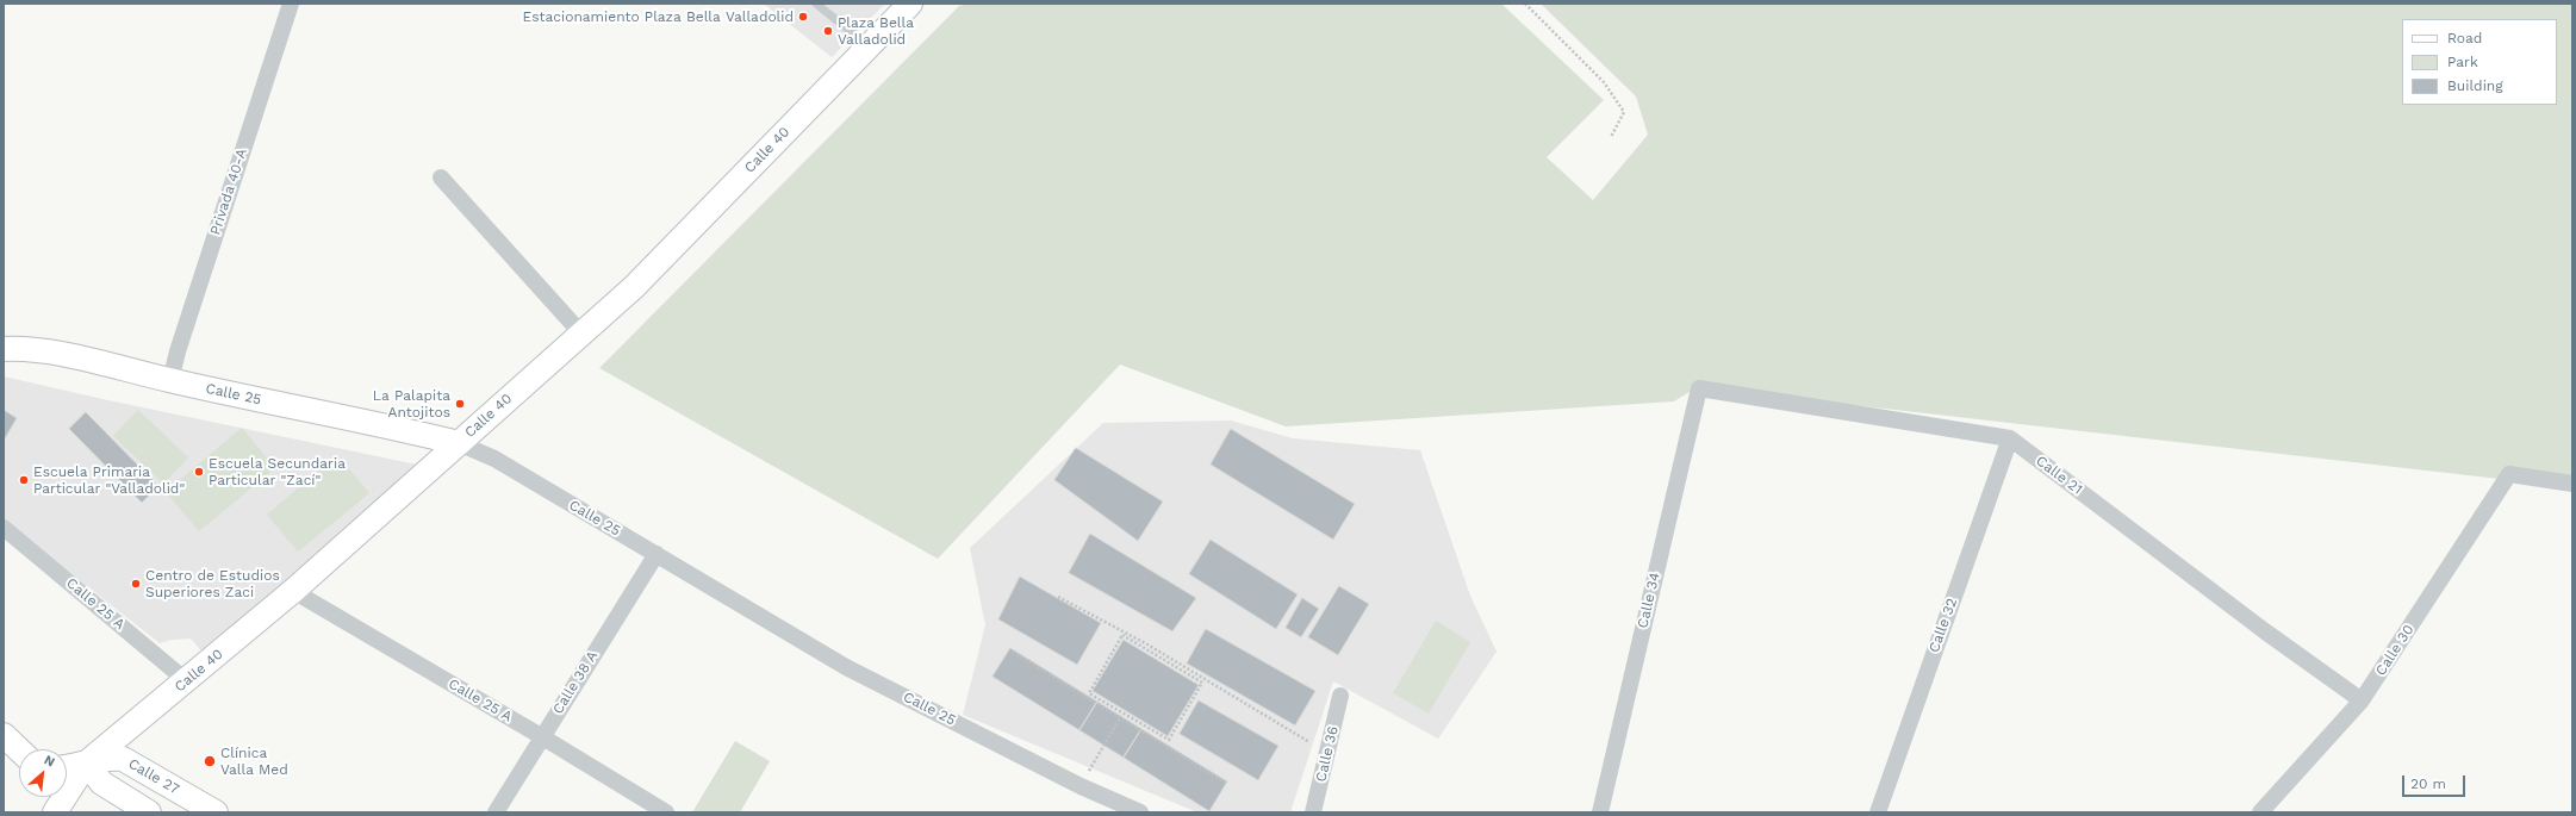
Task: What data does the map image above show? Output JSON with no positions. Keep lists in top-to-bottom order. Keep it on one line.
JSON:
{"streets":{"main road":["Calle 40","Calle 25","Calle 27"],"street":["Privada 40-A","Calle 21","Calle 34","Calle 25 A","Calle 32","Calle 30","Calle 38 A","Calle 36"]},"crossings":[["Calle 40","Calle 25"],["Calle 40","Calle 25 A"],["Calle 40","Calle 27"],["Privada 40-A","Calle 25"],["Calle 25","Calle 38 A"],["Calle 21","Calle 34"],["Calle 21","Calle 32"],["Calle 21","Calle 30"],["Calle 25 A","Calle 38 A"]],"places":["Estacionamiento Plaza Bella Valladolid","Plaza Bella Valladolid","La Palapita Antojitos","Escuela Secundaria Particular \"Zací\"","Escuela Primaria Particular \"Valladolid\"","Centro de Estudios Superiores Zaci","Clínica Valla Med"],"legend":["Road","Park","Building"],"scale_bar":"20 m","north":"top right"}
